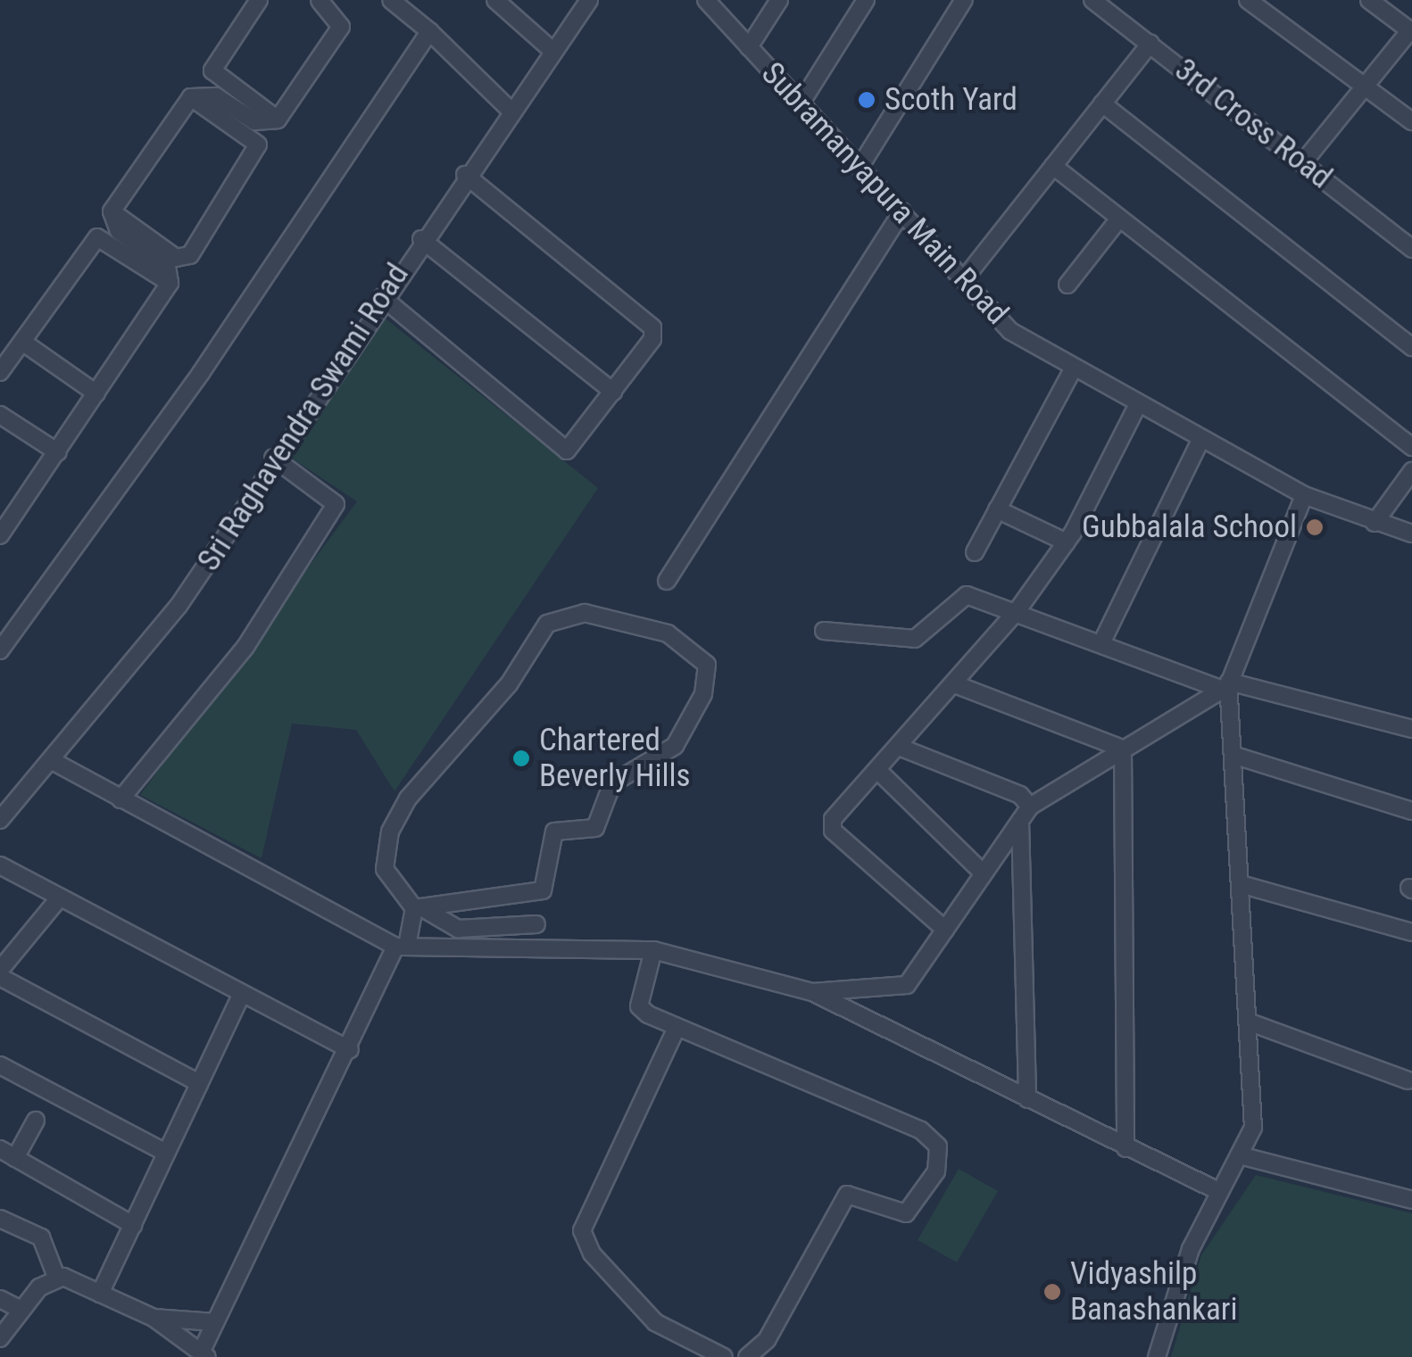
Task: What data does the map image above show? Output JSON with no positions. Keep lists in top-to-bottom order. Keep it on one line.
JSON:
{"streets":{"street":["3rd Cross Road","Subramanyapura Main Road","Sri Raghavendra Swami Road"]},"places":["Scoth Yard","Gubbalala School","Chartered Beverly Hills","Vidyashilp Banashankari"]}
